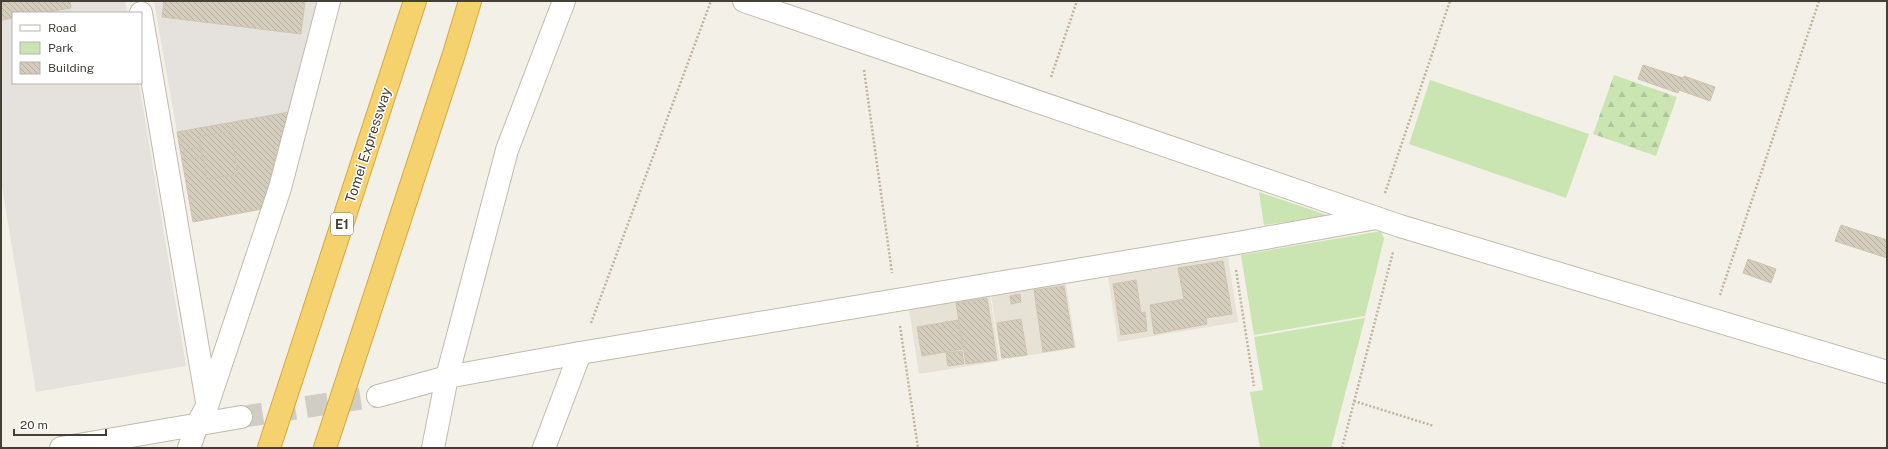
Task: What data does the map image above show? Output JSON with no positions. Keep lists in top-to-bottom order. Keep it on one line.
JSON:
{"streets":{"highway":["Tomei Expressway","E1"]},"legend":["Road","Park","Building"],"scale_bar":"20 m"}
